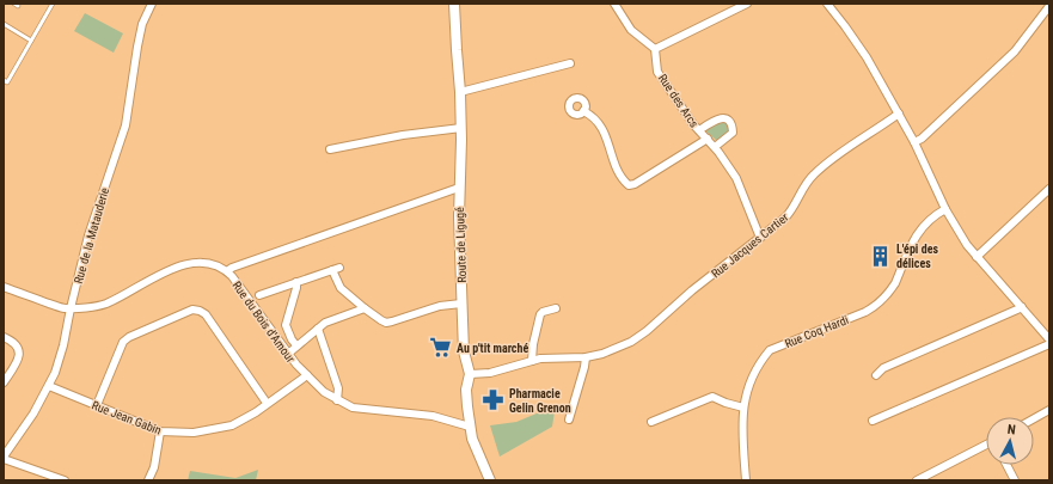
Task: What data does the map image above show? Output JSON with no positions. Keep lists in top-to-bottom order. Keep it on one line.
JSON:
{"streets":{"street":["Rue des Arcs","Rue de la Matauderie","Route de Ligugé","Rue Jacques Cartier","Rue du Bois d'Amour","Rue Coq Hardi","Rue Jean Gabin"]},"crossings":[["Rue des Arcs","Rue Jacques Cartier"],["Rue de la Matauderie","Rue du Bois d'Amour"],["Rue de la Matauderie","Rue Jean Gabin"],["Route de Ligugé","Rue Jacques Cartier"],["Route de Ligugé","Rue du Bois d'Amour"],["Rue du Bois d'Amour","Rue Jean Gabin"]],"places":{"building":["L'épi des délices"],"supermarket":["Au p'tit marché"],"pharmacy":["Pharmacie Gelin Grenon"]},"north":"top"}
